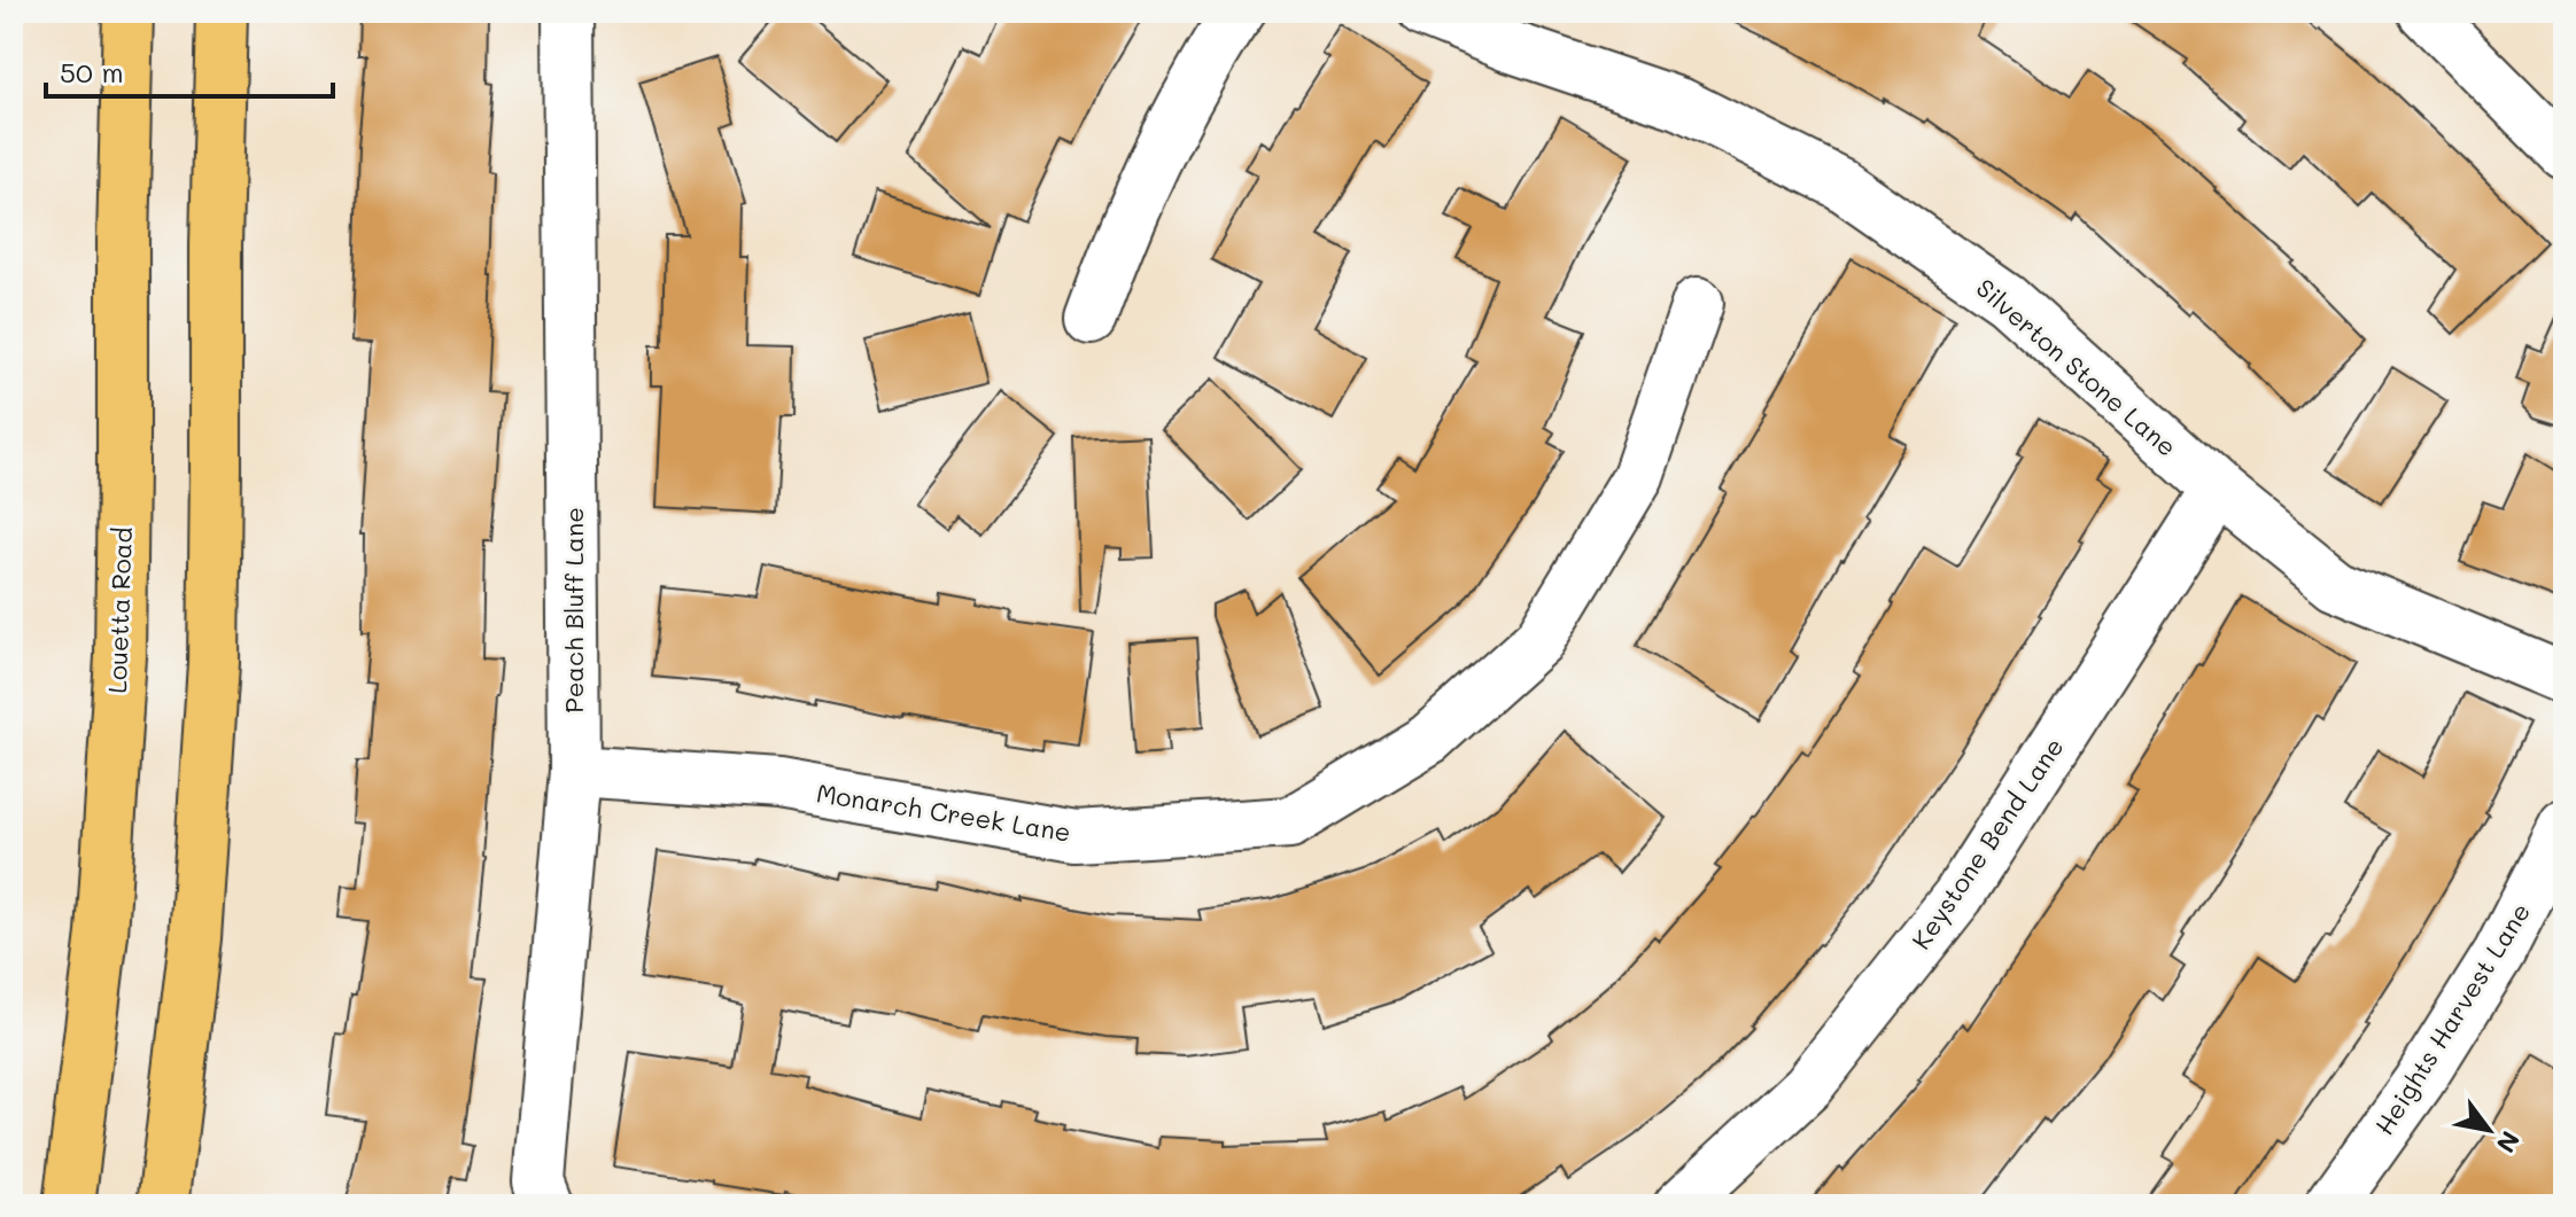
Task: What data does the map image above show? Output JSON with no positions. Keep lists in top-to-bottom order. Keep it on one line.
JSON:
{"streets":{"main road":["Louetta Road"],"street":["Silverton Stone Lane","Peach Bluff Lane","Monarch Creek Lane","Keystone Bend Lane","Heights Harvest Lane"]},"crossings":[["Silverton Stone Lane","Keystone Bend Lane"],["Peach Bluff Lane","Monarch Creek Lane"]],"scale_bar":"50 m","north":"bottom right"}
